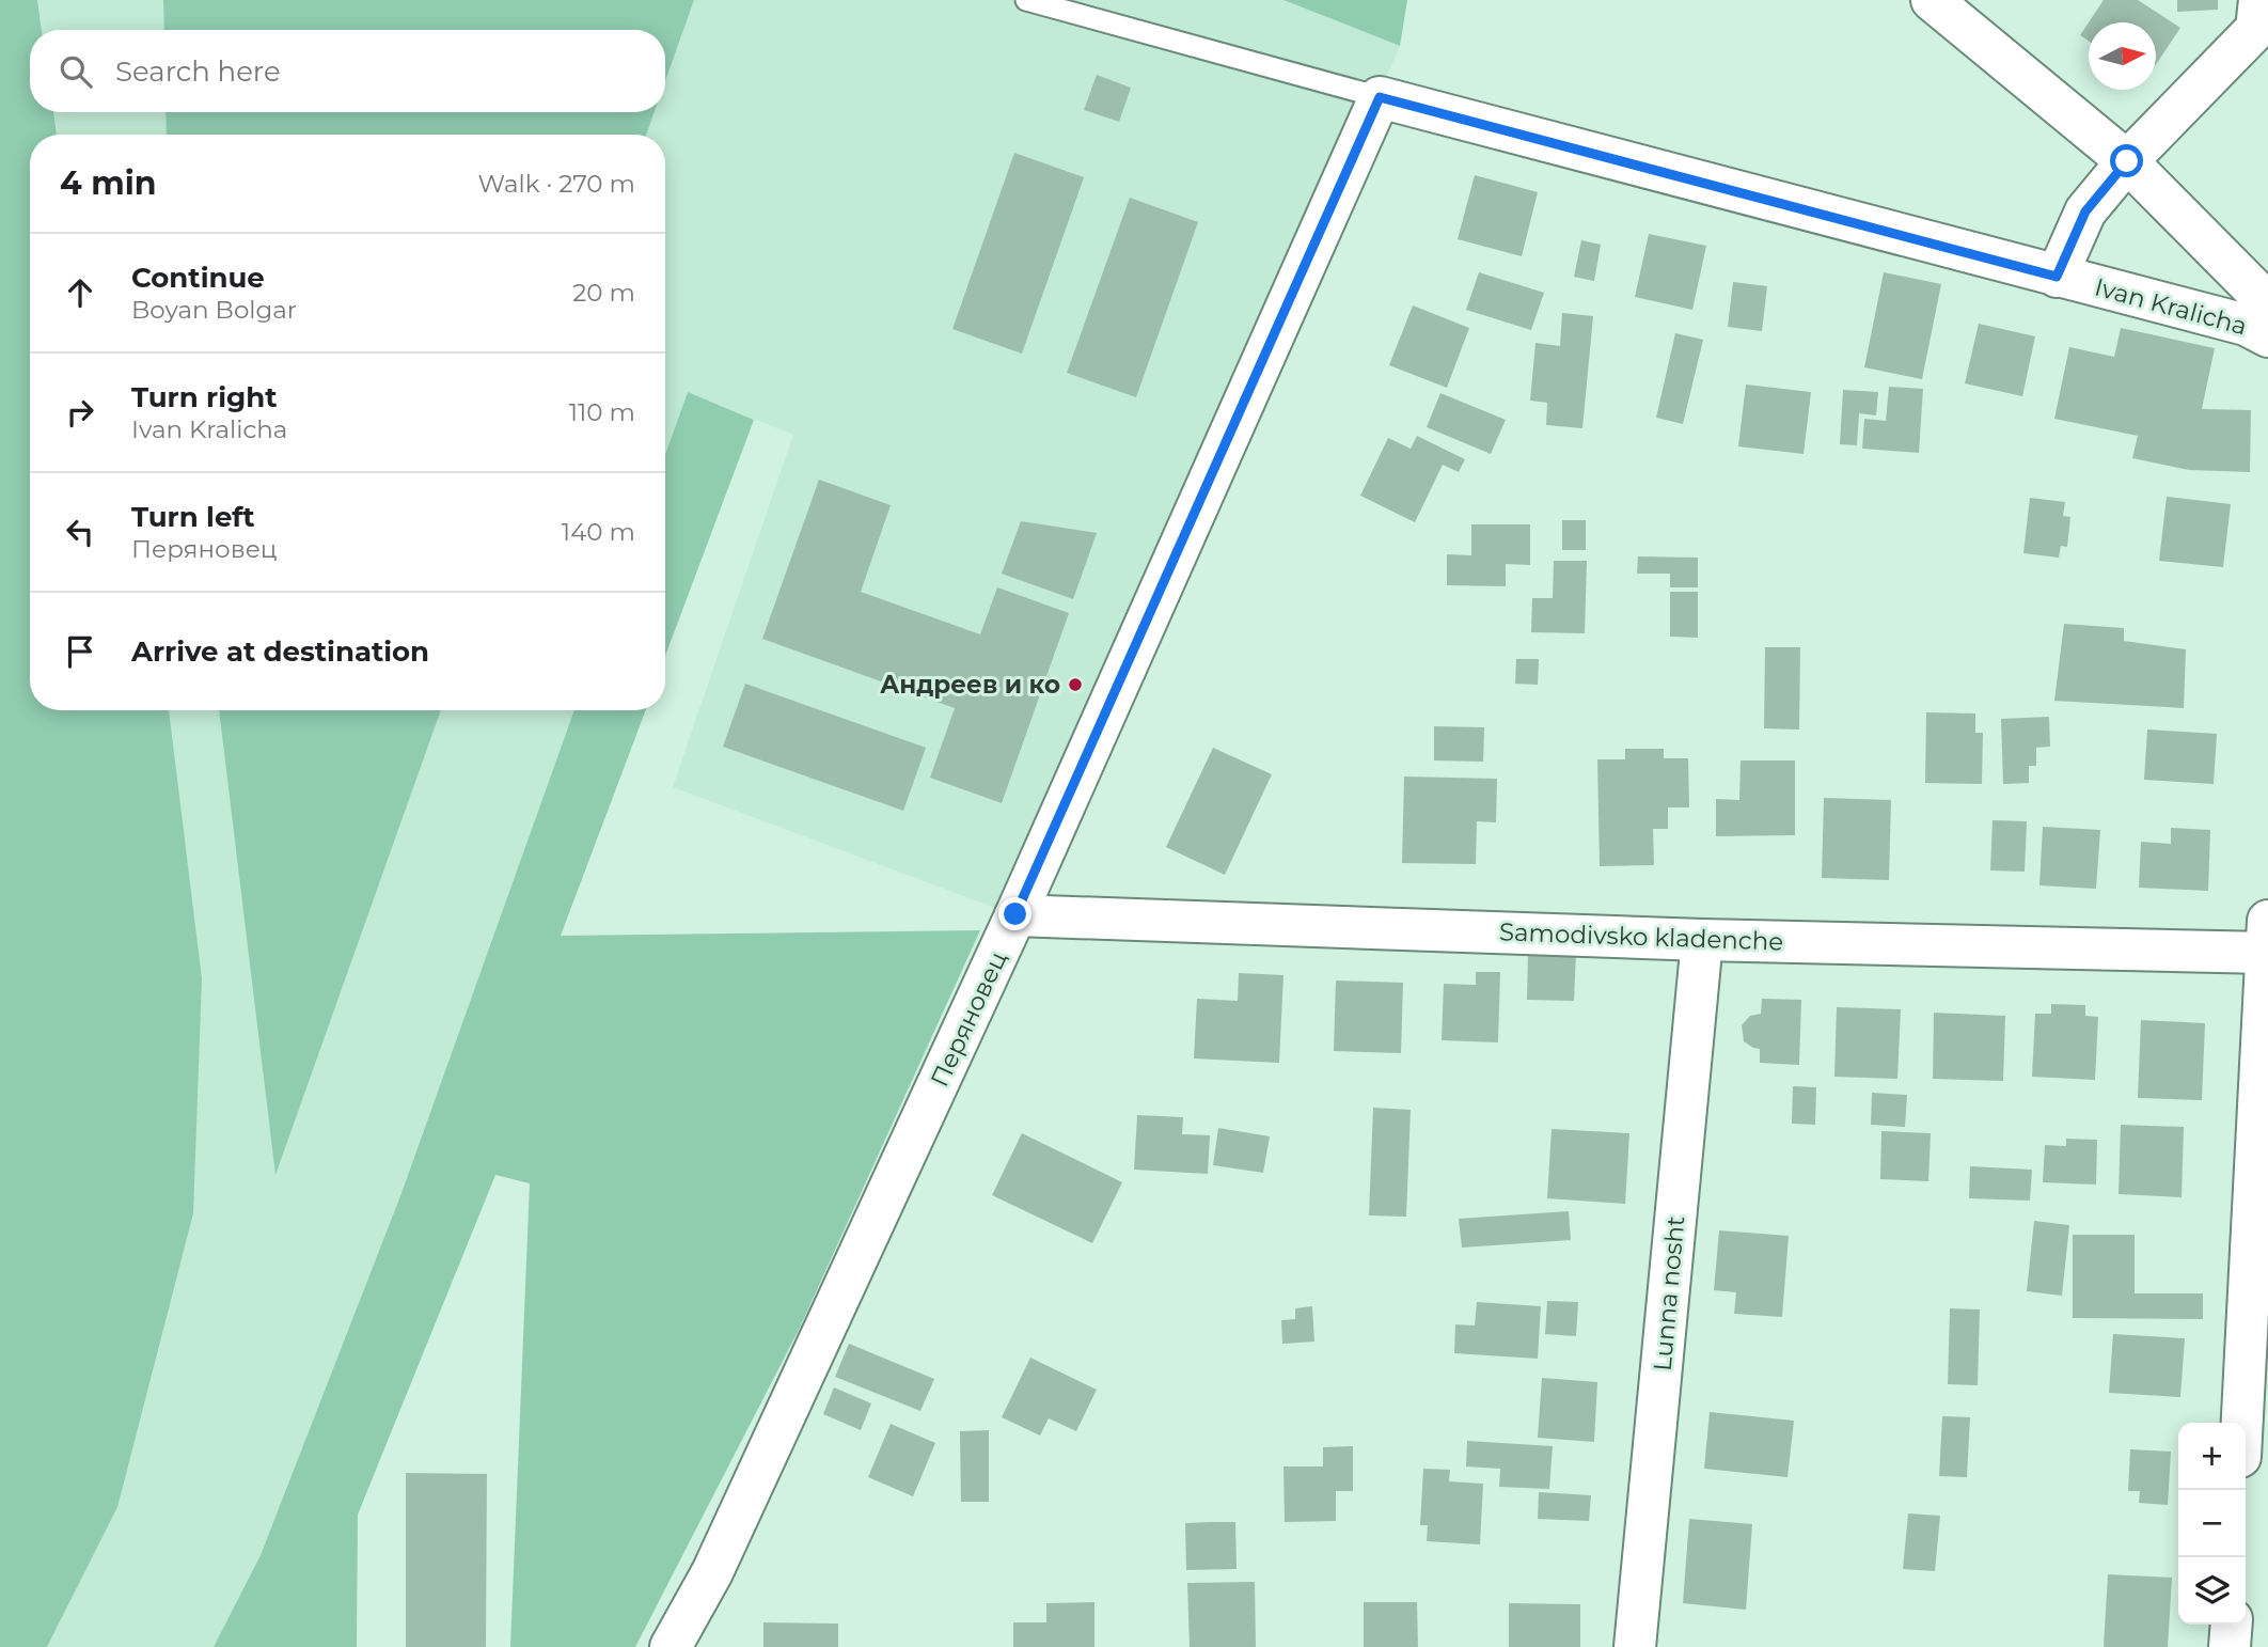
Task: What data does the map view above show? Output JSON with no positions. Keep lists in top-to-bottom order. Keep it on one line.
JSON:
{"streets":{"street":["Ivan Kralicha","Samodivsko kladenche","Перяновец","Lunna nosht"]},"crossings":[["Ivan Kralicha","Перяновец"],["Samodivsko kladenche","Перяновец"],["Samodivsko kladenche","Lunna nosht"]],"places":["Андреев и ко"],"north":"right","page":{"search":"Search here","heading":["4 min","Walk · 270 m"],"list":[["Continue","Boyan Bolgar","20 m"],["Turn right","Ivan Kralicha","110 m"],["Turn left","Перяновец","140 m"],"Arrive at destination"],"map_buttons":["+","−"]}}
